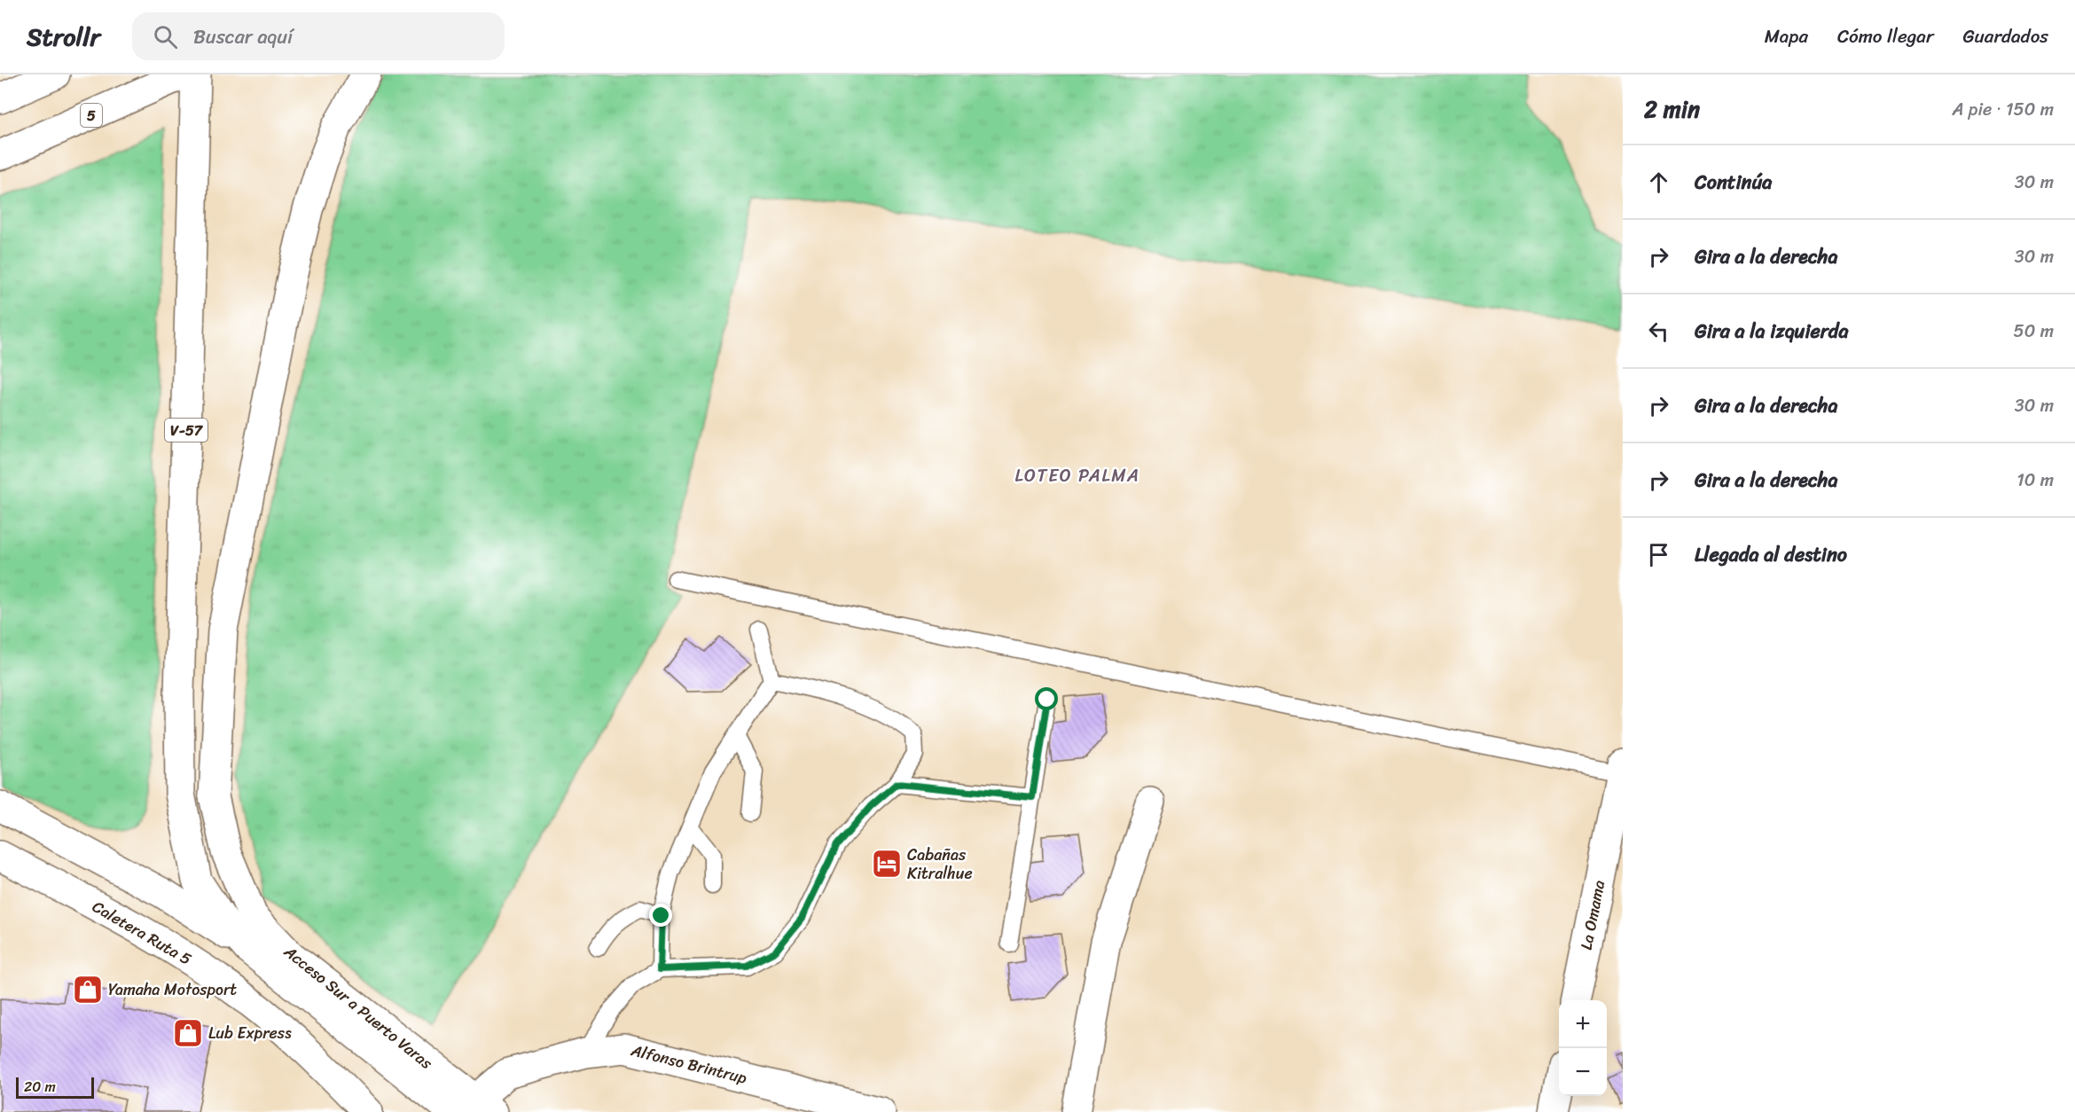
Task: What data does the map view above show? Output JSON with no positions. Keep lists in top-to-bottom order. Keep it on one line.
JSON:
{"streets":{"main road":["5","V-57","La Omama","Caletera Ruta 5","Acceso Sur a Puerto Varas","Alfonso Brintrup"]},"crossings":[["V-57","Acceso Sur a Puerto Varas"],["Acceso Sur a Puerto Varas","Alfonso Brintrup"]],"districts":["LOTEO PALMA"],"places":{"hotel":["Cabañas Kitralhue"],"shop":["Yamaha Motosport","Lub Express"]},"scale_bar":"20 m","page":{"header":"Strollr","search":"Buscar aquí","nav":["Mapa","Cómo llegar","Guardados"],"heading":["2 min","A pie · 150 m"],"list":[["Continúa","30 m"],["Gira a la derecha","30 m"],["Gira a la izquierda","50 m"],["Gira a la derecha","30 m"],["Gira a la derecha","10 m"],"Llegada al destino"],"map_buttons":["+","−"],"scale":"20 m"}}
